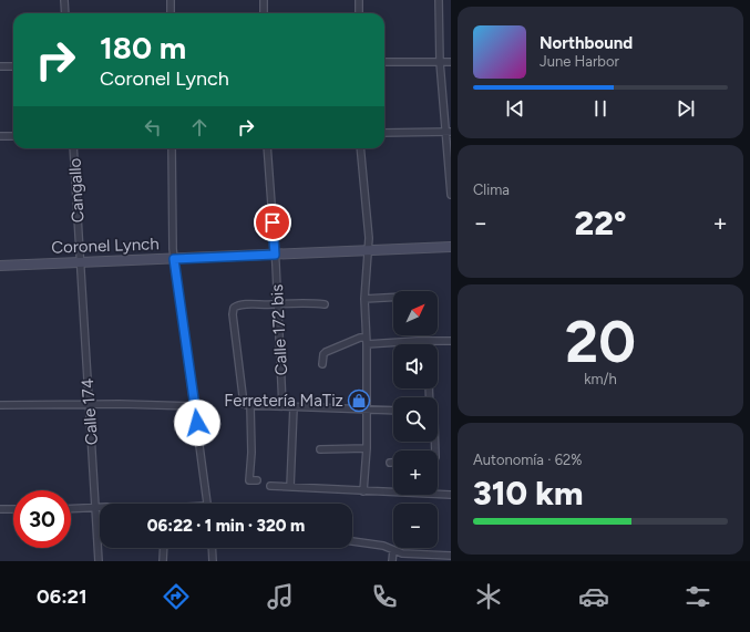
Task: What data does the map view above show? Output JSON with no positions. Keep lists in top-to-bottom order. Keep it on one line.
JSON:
{"streets":{"main road":["Coronel Lynch"],"street":["Cangallo","Calle 172 bis","Calle 174"]},"crossings":[["Cangallo","Coronel Lynch"],["Cangallo","Calle 174"],["Coronel Lynch","Calle 172 bis"],["Coronel Lynch","Calle 174"]],"places":{"shop":["Ferretería MaTiz"]},"north":"top right","page":{"turn":["180 m","Coronel Lynch"],"song":["Northbound","June Harbor"],"tile":["Clima",["20","km/h"],["Autonomía · 62%","310 km"]],"heat":["−","22°","+"],"map_buttons":["+","−"],"limit":"30","trip":"06:22 · 1 min · 320 m","tabs":"06:21"}}
